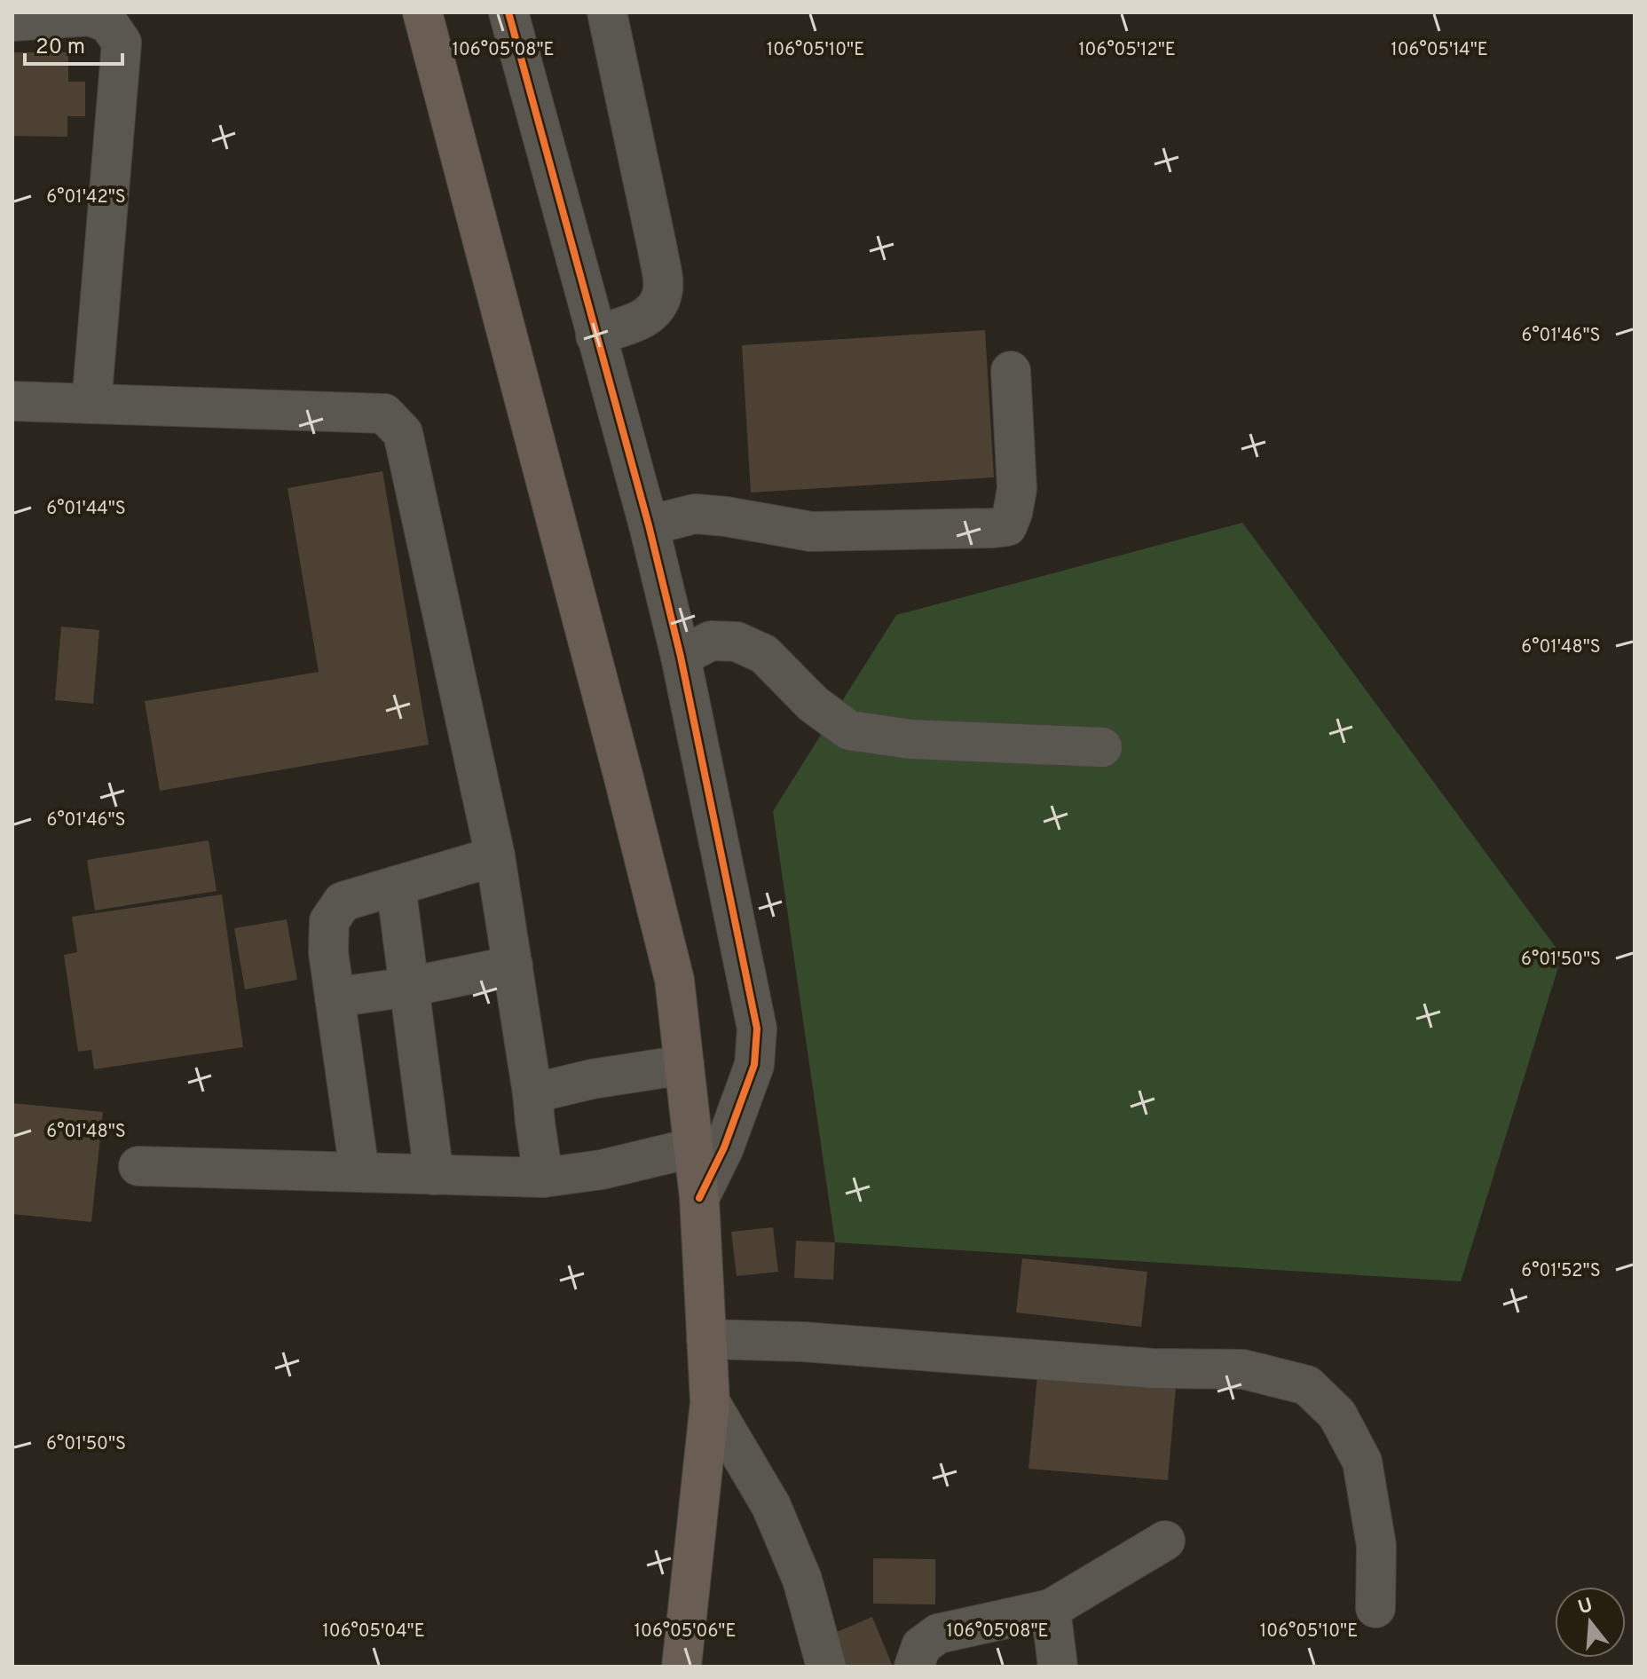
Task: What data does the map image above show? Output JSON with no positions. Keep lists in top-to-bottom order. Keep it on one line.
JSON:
{"scale_bar":"20 m","north":"top","coordinates":["106°05'08\"E","106°05'10\"E","106°05'12\"E","106°05'14\"E","6°01'42\"S","6°01'46\"S","6°01'44\"S","6°01'48\"S","6°01'50\"S","6°01'52\"S","106°05'04\"E","106°05'06\"E"]}
